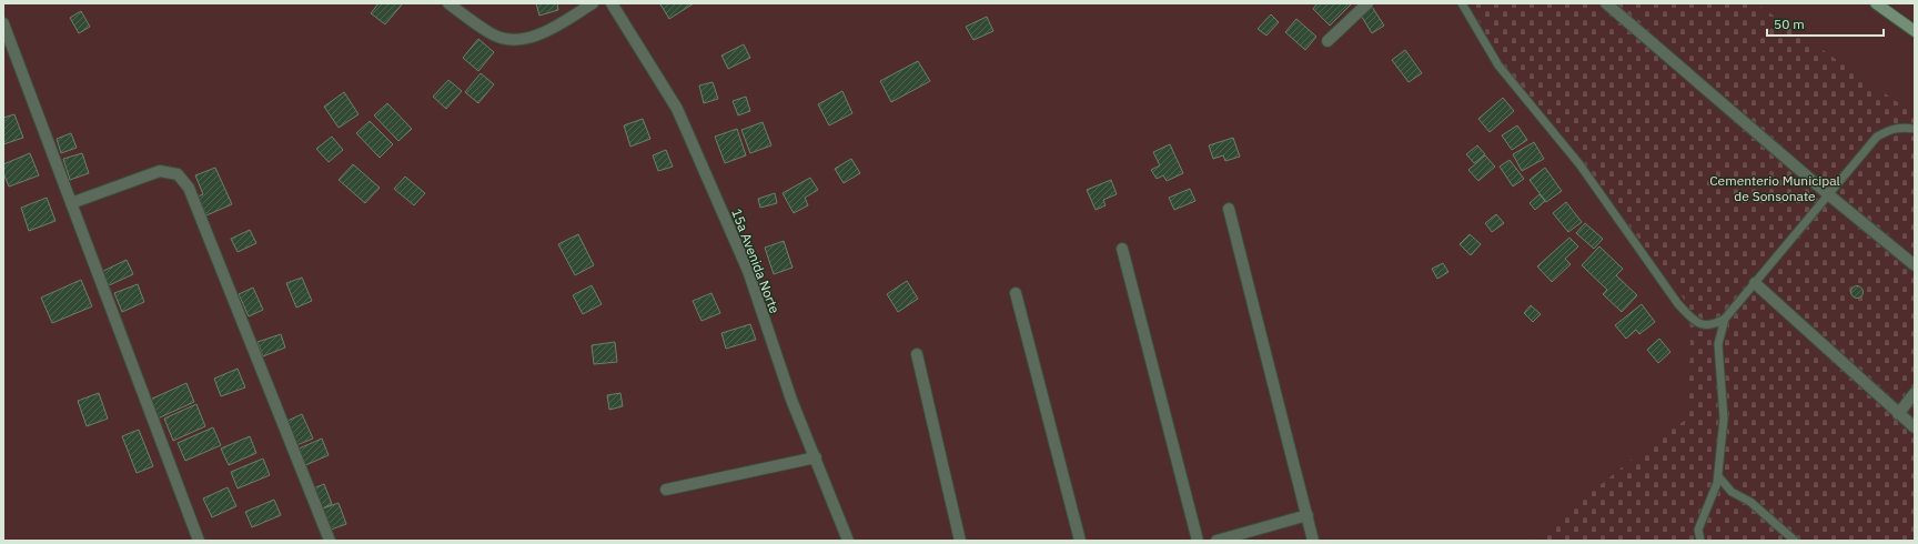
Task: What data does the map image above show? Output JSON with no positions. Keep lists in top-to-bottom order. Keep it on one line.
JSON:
{"streets":{"street":["15a Avenida Norte"]},"parks":["Cementerio Municipal de Sonsonate"],"scale_bar":"50 m"}
